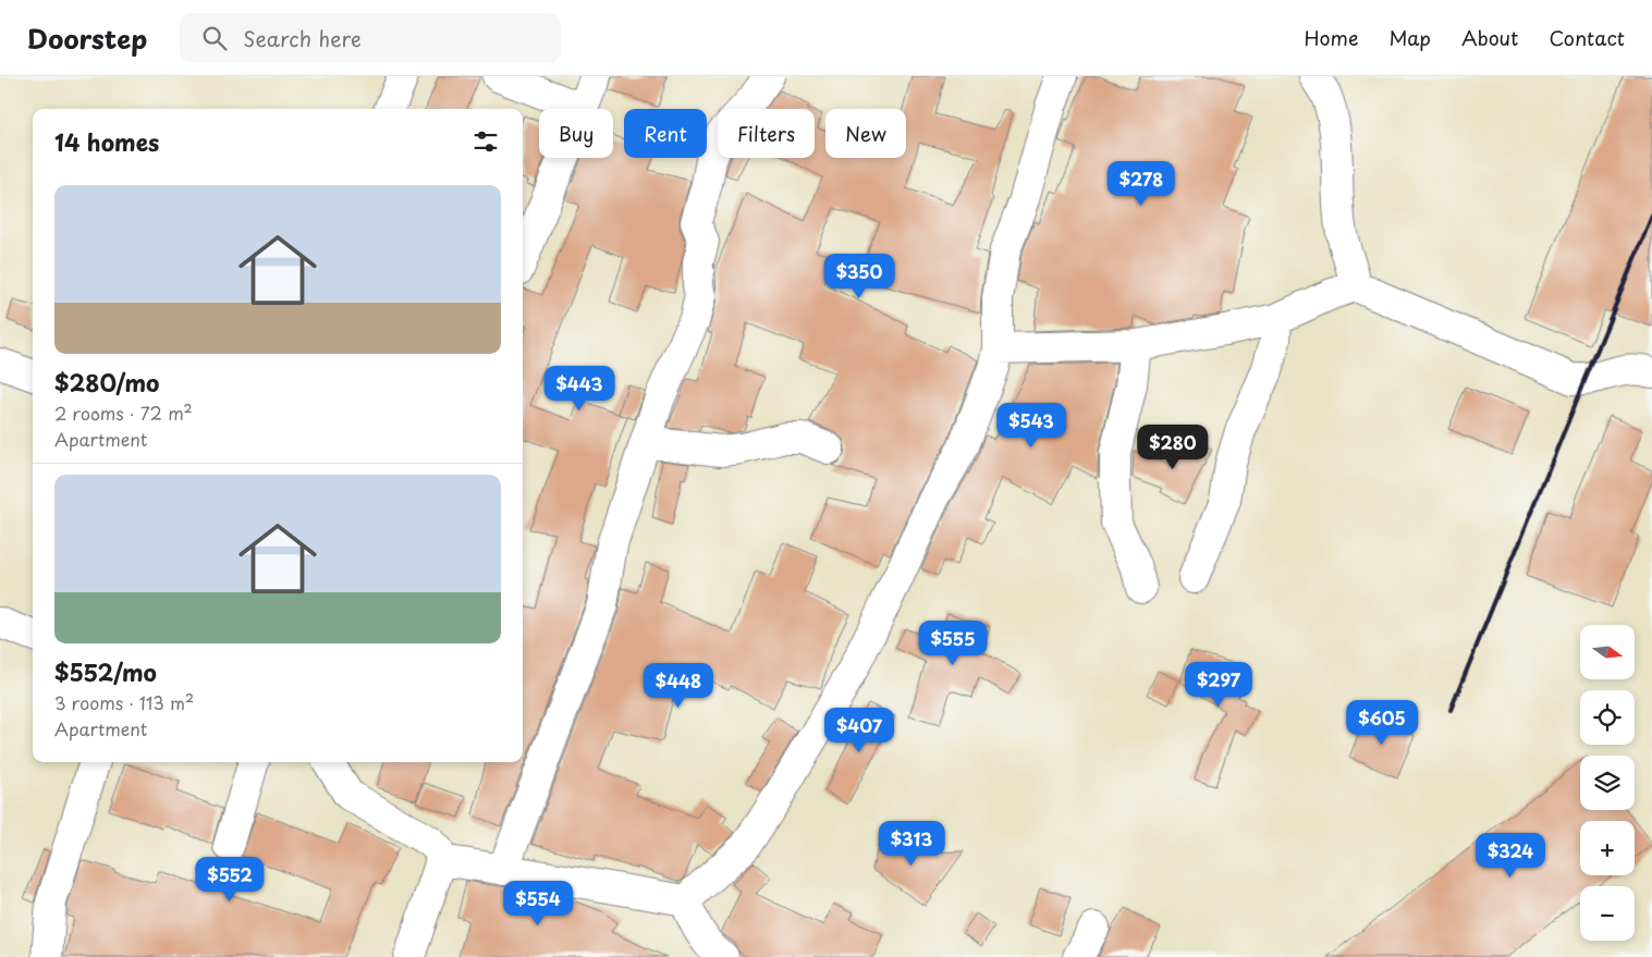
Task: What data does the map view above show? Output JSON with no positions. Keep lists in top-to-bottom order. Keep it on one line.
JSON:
{"north":"right","page":{"header":"Doorstep","search":"Search here","nav":["Home","Map","About","Contact"],"chip":["Buy","Rent","Filters","New"],"heading":"14 homes","price":["$278","$350","$443","$543","$280","$555","$297","$448","$605","$407","$313","$324","$552","$554"],"list":[{"name":"$280/mo","note":"2 rooms · 72 m² · Apartment"},{"name":"$552/mo","note":"3 rooms · 113 m² · Apartment"}],"map_buttons":["+","−"]}}
